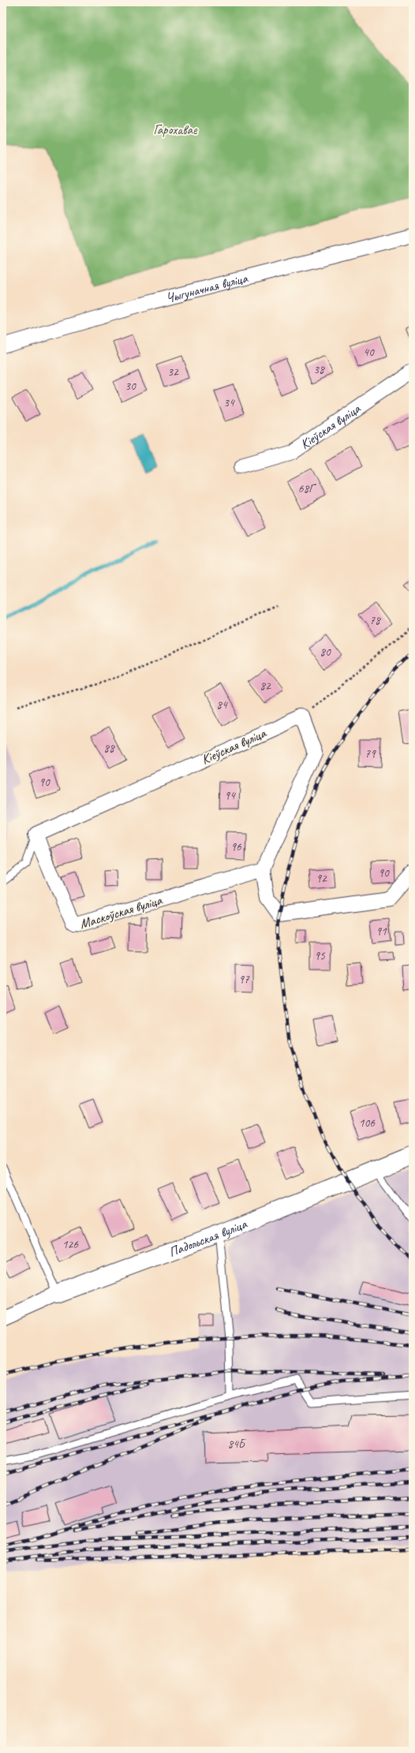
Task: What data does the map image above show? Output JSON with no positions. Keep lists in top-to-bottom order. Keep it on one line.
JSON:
{"streets":{"street":["Чыгуначная вуліца","Кіеўская вуліца","Маскоўская вуліца","Падольская вуліца"]},"crossings":[["Кіеўская вуліца","Маскоўская вуліца"]],"parks":["Гарохавае"],"house_numbers":["40","38","32","30","34","68Г","78","80","82","84","88","79","90","94","96","90","92","91","95","97","106","126","84Б"]}
